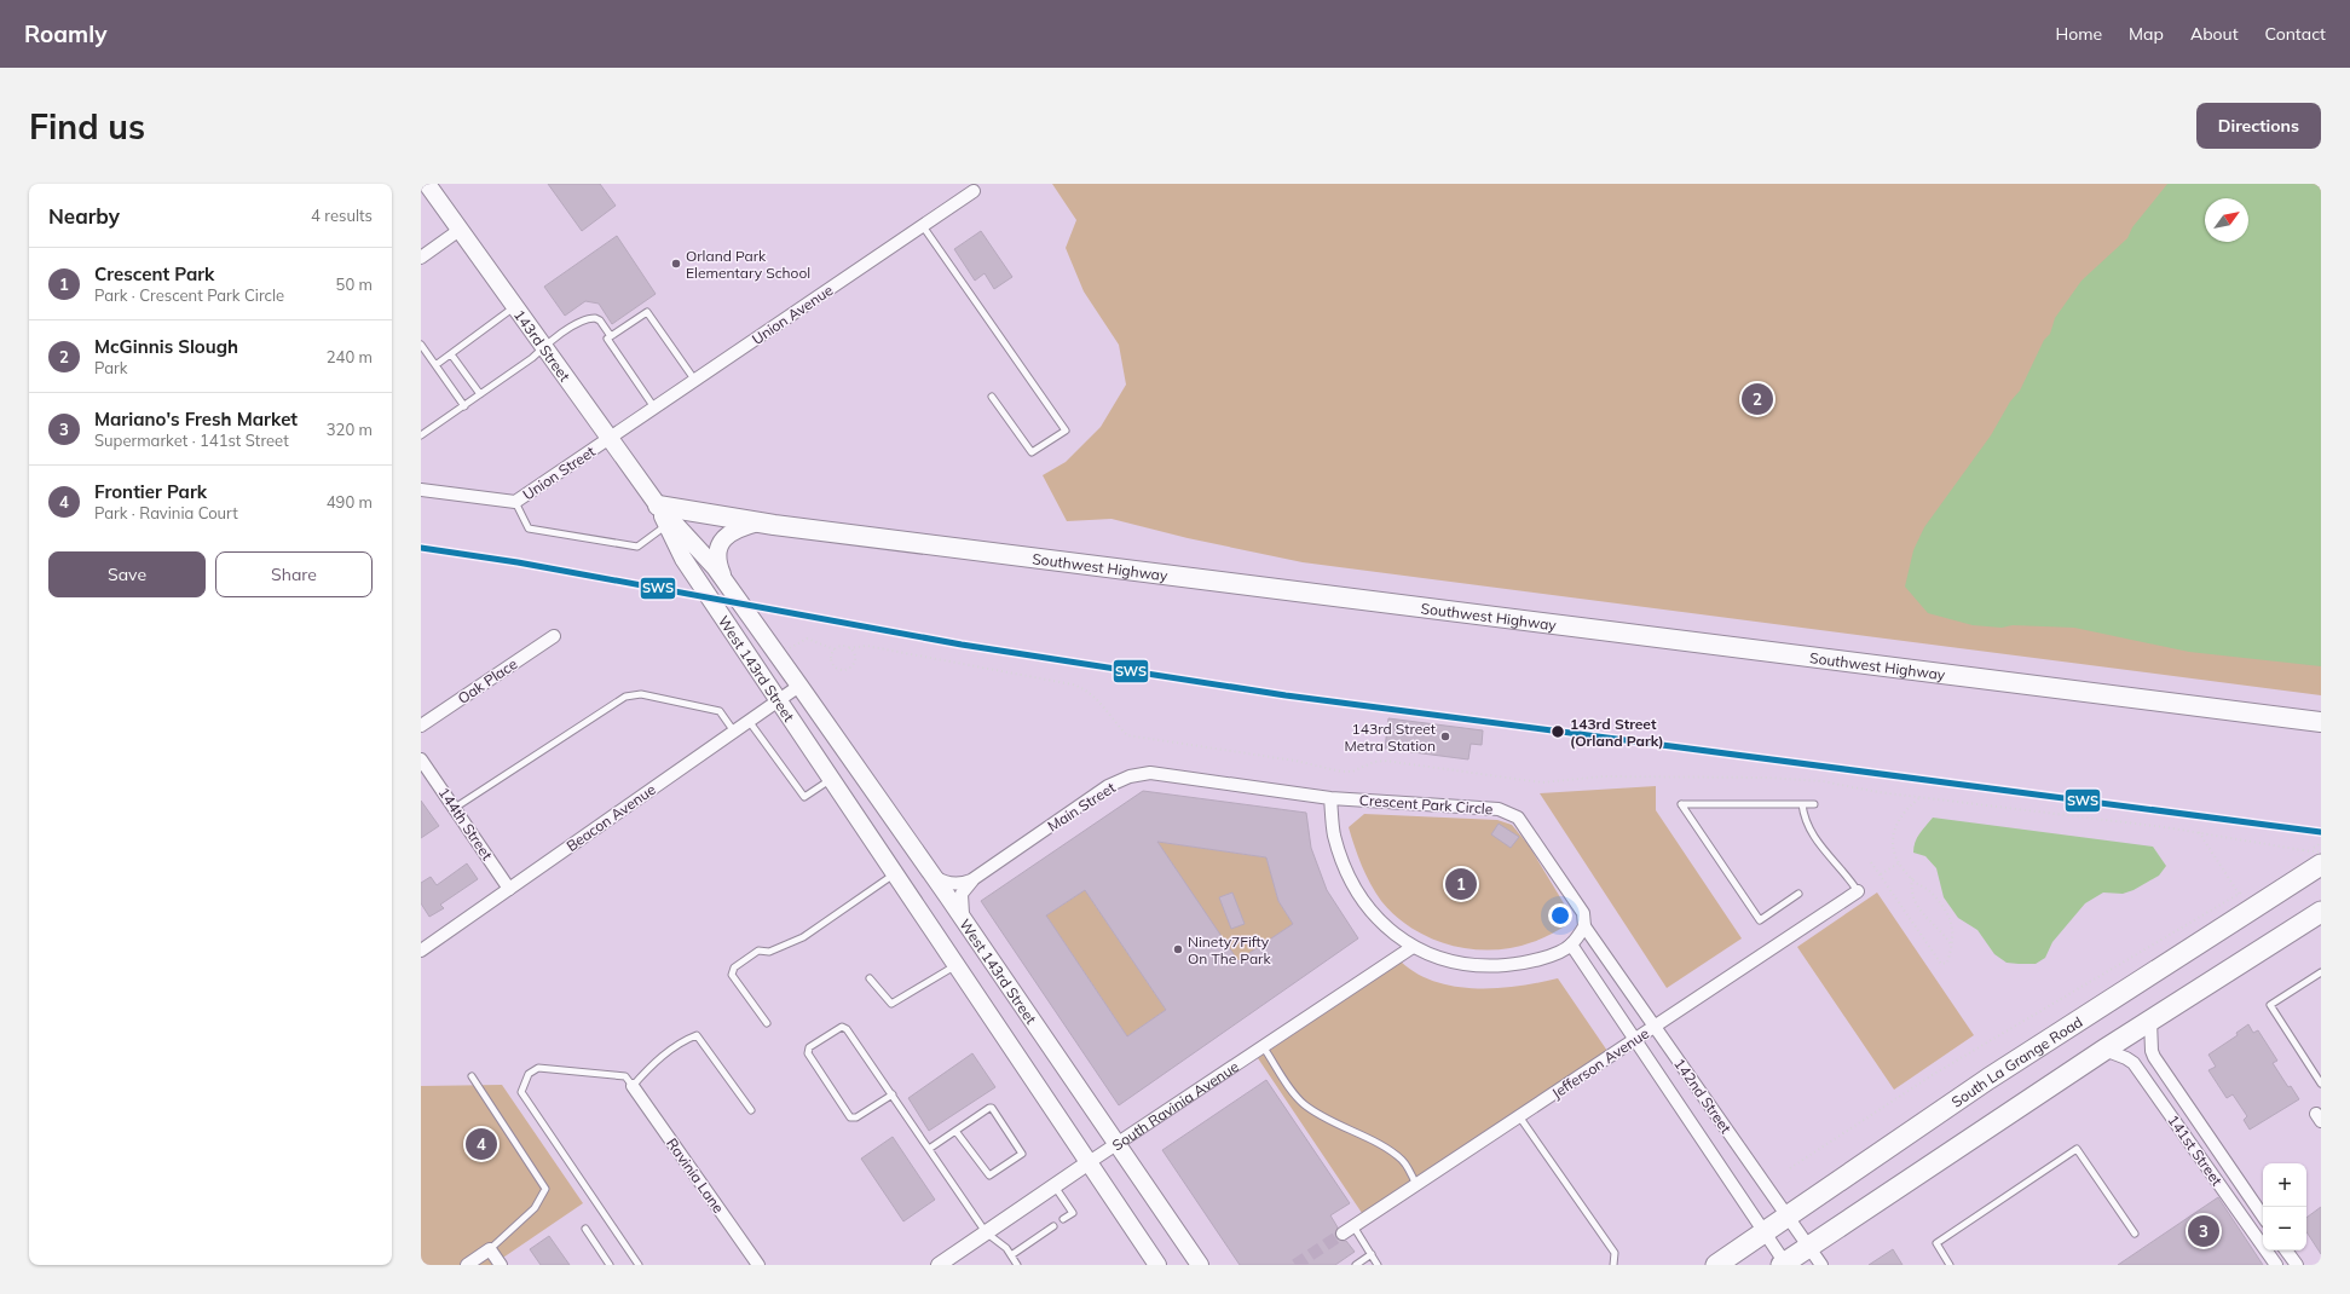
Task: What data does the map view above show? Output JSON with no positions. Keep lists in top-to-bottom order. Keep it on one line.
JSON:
{"streets":{"highway":["South La Grange Road"],"main road":["143rd Street","Southwest Highway","West 143rd Street"],"street":["Union Avenue","Union Street","Oak Place","Crescent Park Circle","Main Street","Beacon Avenue","144th Street","Jefferson Avenue","142nd Street","South Ravinia Avenue","141st Street","Ravinia Lane"]},"crossings":[["Union Avenue","143rd Street"],["Union Avenue","Union Street"],["143rd Street","Union Street"],["143rd Street","Southwest Highway"],["143rd Street","West 143rd Street"],["Southwest Highway","West 143rd Street"],["West 143rd Street","Main Street"],["West 143rd Street","Beacon Avenue"],["West 143rd Street","South Ravinia Avenue"],["Crescent Park Circle","Main Street"],["Crescent Park Circle","142nd Street"],["Beacon Avenue","144th Street"],["South La Grange Road","142nd Street"],["Jefferson Avenue","142nd Street"]],"places":["Orland Park Elementary School","143rd Street (Orland Park)","143rd Street Metra Station","Ninety7Fifty On The Park"],"lines":["transit line SWS"],"north":"top right","page":{"header":"Roamly","nav":["Home","Map","About","Contact"],"buttons":["Directions",["Save","Share"]],"title":"Find us","heading":["Nearby","4 results"],"list":[{"mark":"1","name":"Crescent Park","note":"Park · Crescent Park Circle","value":"50 m"},{"mark":"2","name":"McGinnis Slough","note":"Park","value":"240 m"},{"mark":"3","name":"Mariano's Fresh Market","note":"Supermarket · 141st Street","value":"320 m"},{"mark":"4","name":"Frontier Park","note":"Park · Ravinia Court","value":"490 m"}],"pins":["2","1","4","3"],"map_buttons":["+","−"]}}
